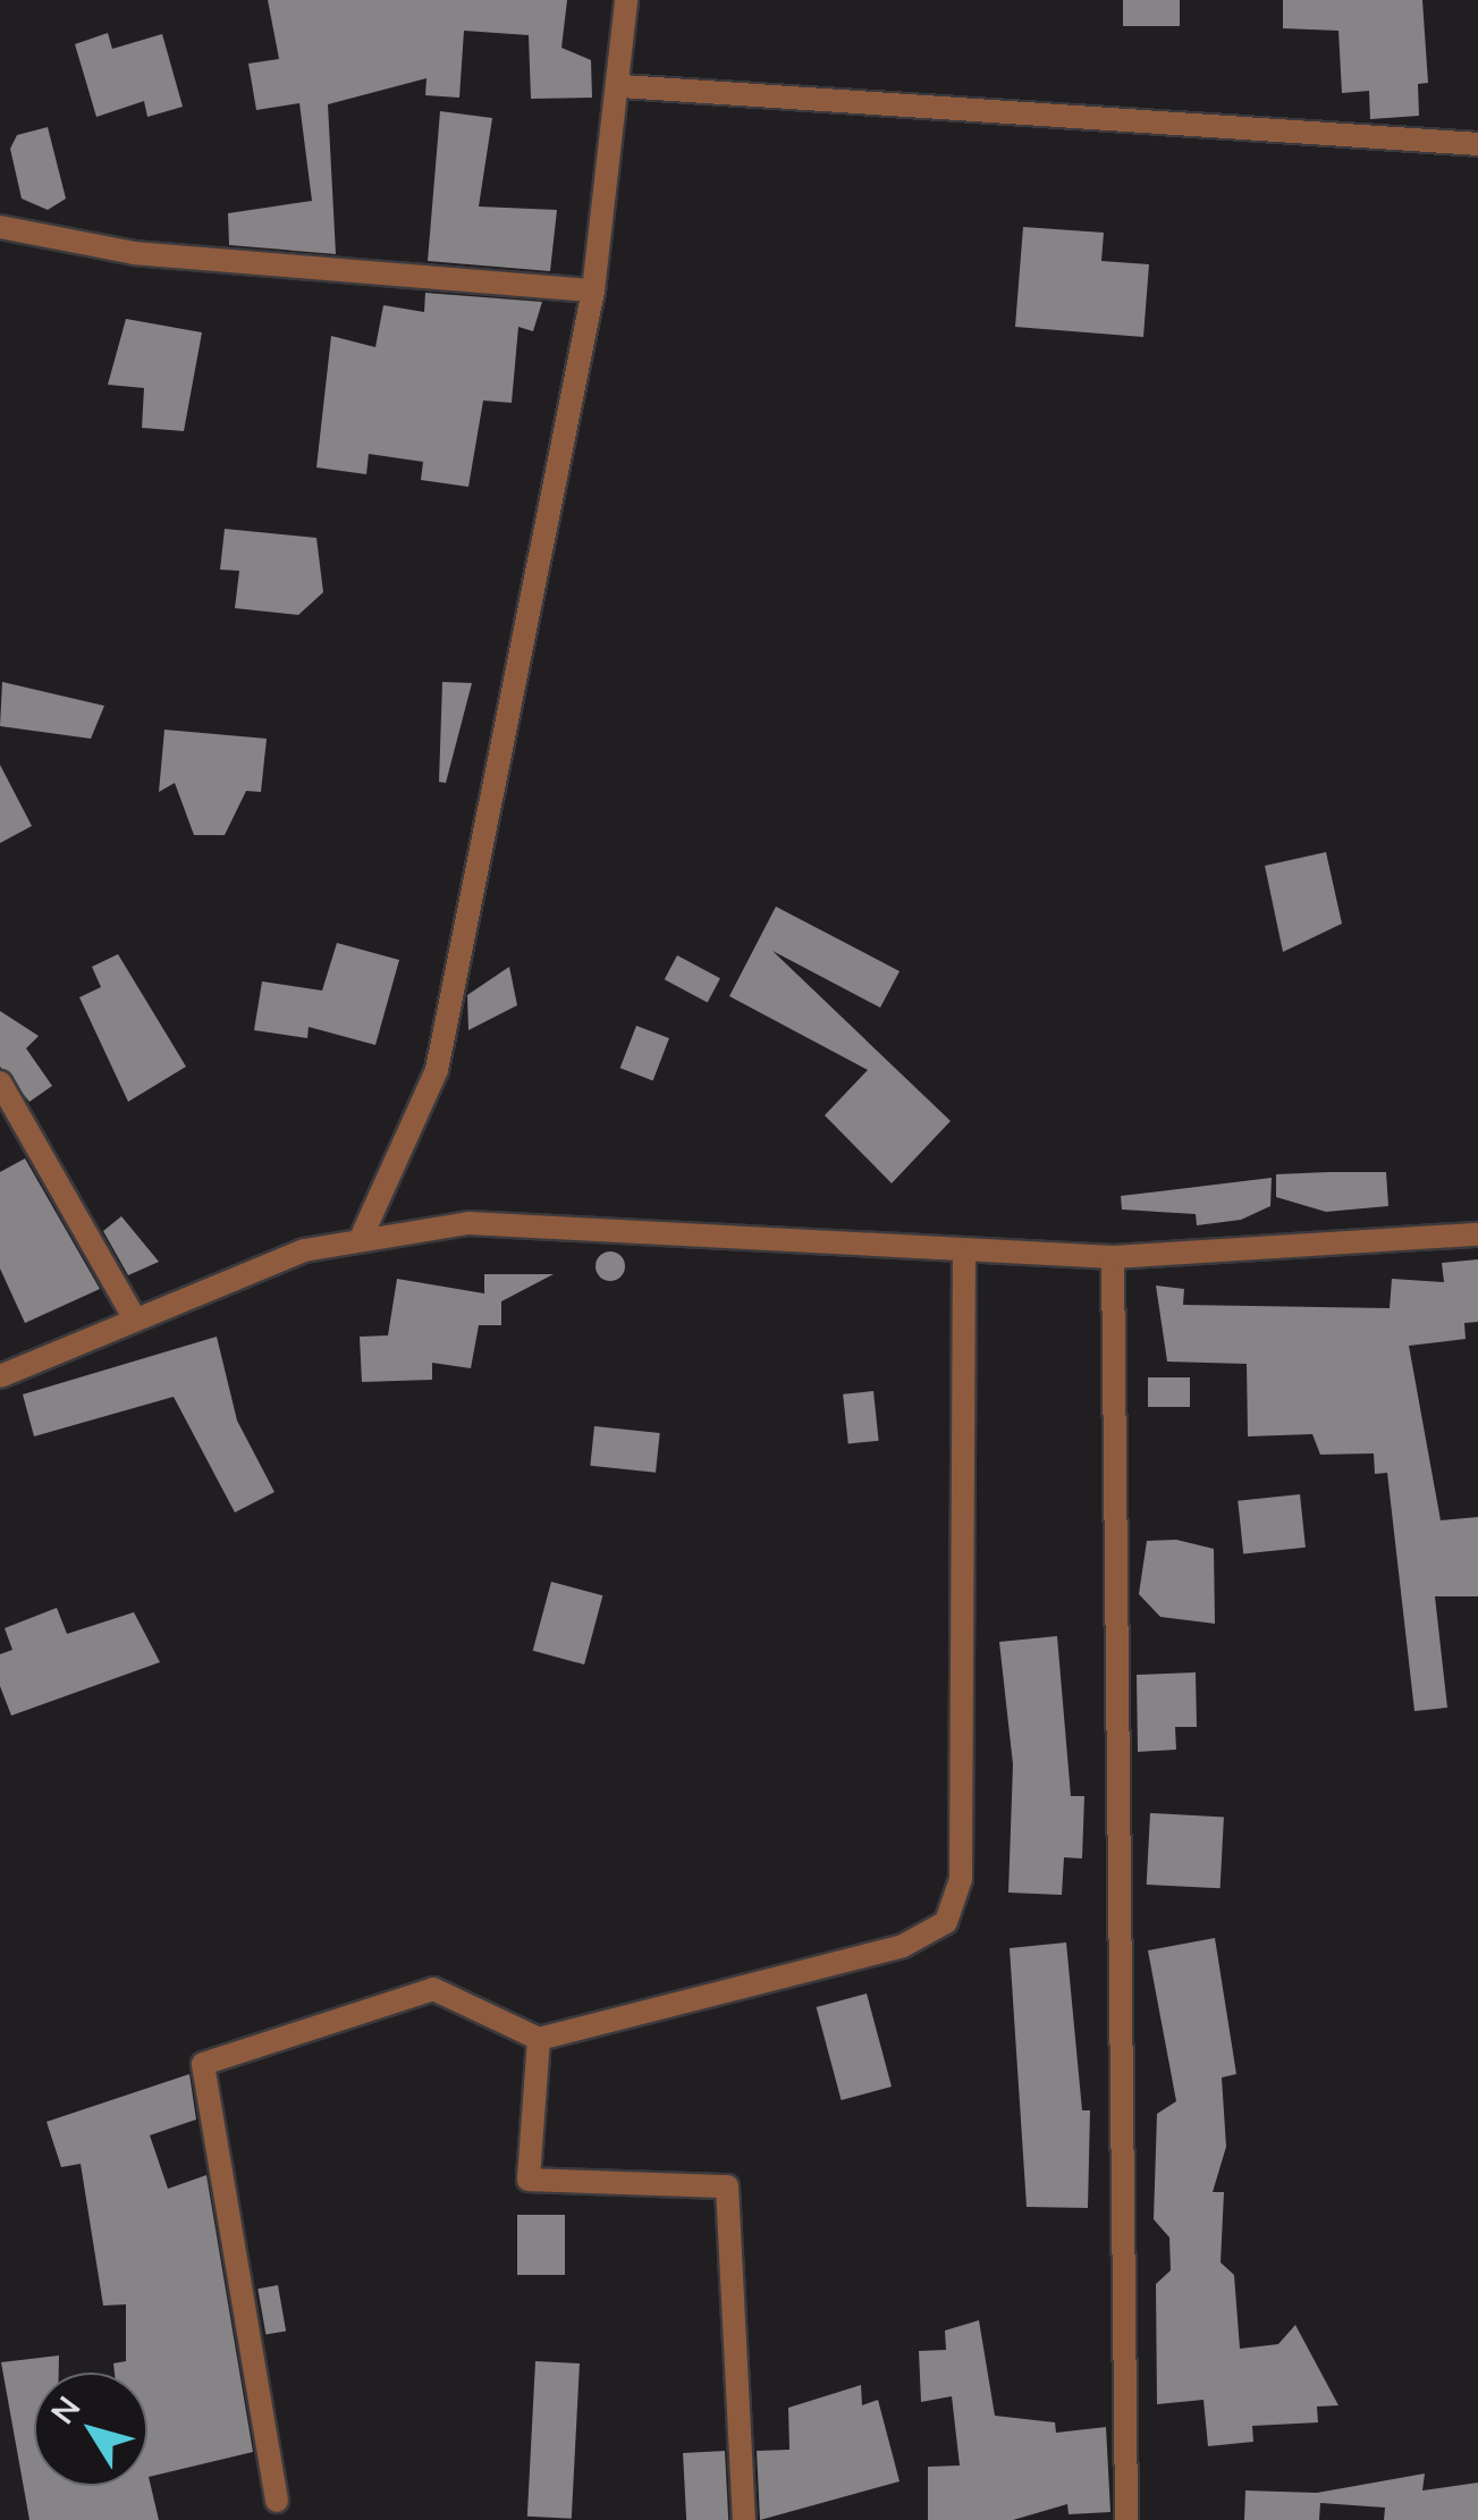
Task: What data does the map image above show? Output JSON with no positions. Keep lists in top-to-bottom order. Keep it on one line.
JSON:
{"north":"top left"}
